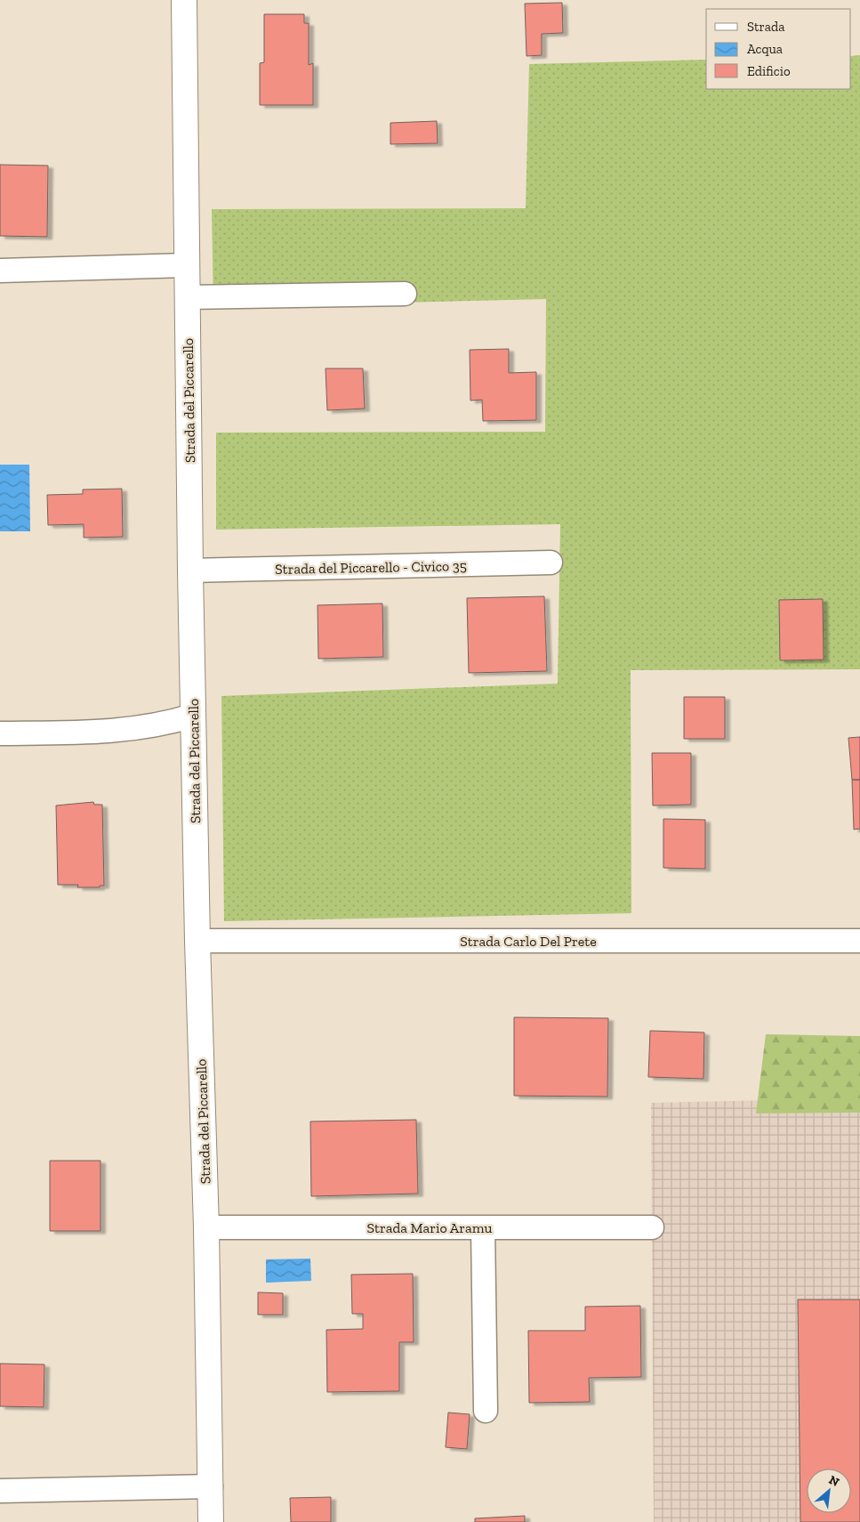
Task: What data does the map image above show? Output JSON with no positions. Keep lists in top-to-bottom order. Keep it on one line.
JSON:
{"streets":{"street":["Strada del Piccarello","Strada del Piccarello - Civico 35","Strada Carlo Del Prete","Strada Mario Aramu"]},"crossings":[["Strada del Piccarello","Strada del Piccarello - Civico 35"],["Strada del Piccarello","Strada Carlo Del Prete"],["Strada del Piccarello","Strada Mario Aramu"]],"legend":["Strada","Acqua","Edificio"],"north":"top right"}
